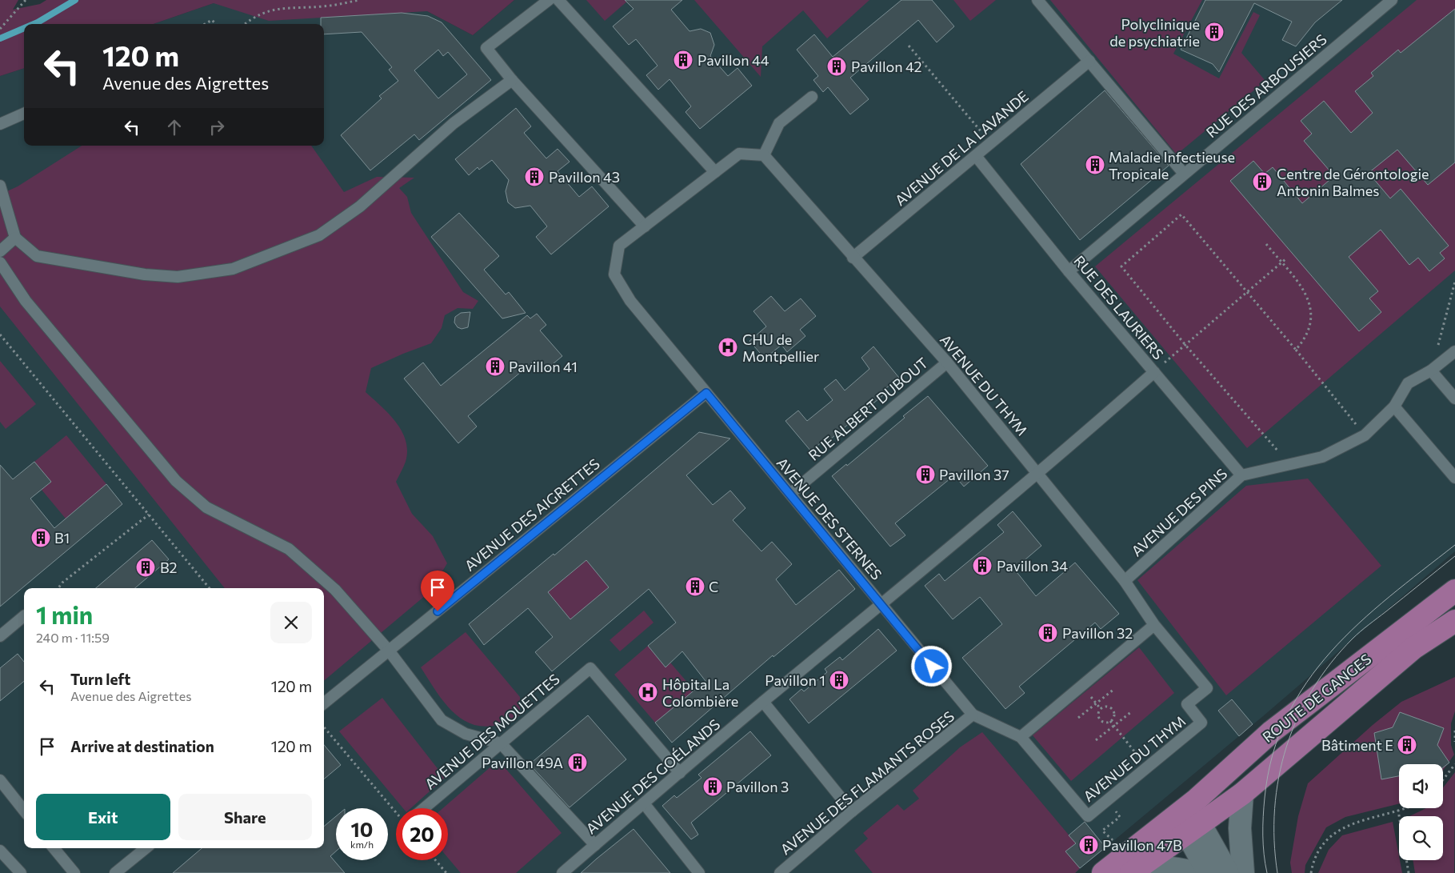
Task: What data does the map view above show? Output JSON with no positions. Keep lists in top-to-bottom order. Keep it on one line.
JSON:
{"streets":{"main road":["ROUTE DE GANGES"],"lane":["RUE DES ARBOUSIERS","AVENUE DE LA LAVANDE","RUE DES LAURIERS","AVENUE DU THYM","RUE ALBERT DUBOUT","AVENUE DES PINS","AVENUE DES AIGRETTES","AVENUE DES STERNES","AVENUE DES MOUETTES","AVENUE DES GOÉLANDS","AVENUE DES FLAMANTS ROSES"]},"crossings":[["RUE DES ARBOUSIERS","RUE DES LAURIERS"],["AVENUE DE LA LAVANDE","RUE DES LAURIERS"],["AVENUE DE LA LAVANDE","AVENUE DU THYM"],["RUE DES LAURIERS","AVENUE DES PINS"],["RUE DES LAURIERS","AVENUE DES GOÉLANDS"],["AVENUE DU THYM","RUE ALBERT DUBOUT"],["AVENUE DU THYM","AVENUE DES PINS"],["AVENUE DU THYM","AVENUE DES STERNES"],["AVENUE DU THYM","AVENUE DES GOÉLANDS"],["RUE ALBERT DUBOUT","AVENUE DES STERNES"],["AVENUE DES AIGRETTES","AVENUE DES STERNES"],["AVENUE DES STERNES","AVENUE DES GOÉLANDS"],["AVENUE DES STERNES","AVENUE DES FLAMANTS ROSES"],["AVENUE DES MOUETTES","AVENUE DES GOÉLANDS"]],"places":{"building":["Polyclinique de psychiatrie","Pavillon 44","Pavillon 42","Maladie Infectieuse Tropicale","Pavillon 43","Centre de Gérontologie Antonin Balmes","Pavillon 41","Pavillon 37","B1","Pavillon 34","B2","C","Pavillon 32","Pavillon 1","Bâtiment E","Pavillon 49A","Pavillon 3","Pavillon 47B"],"hospital":["CHU de Montpellier","Hôpital La Colombière"]},"page":{"turn":["120 m","Avenue des Aigrettes"],"heading":["1 min","240 m · 11:59"],"list":[{"name":"Turn left","note":"Avenue des Aigrettes","value":"120 m"},{"name":"Arrive at destination","value":"120 m"}],"buttons":["Exit","Share"],"speed":"10 km/h","limit":"20"}}
